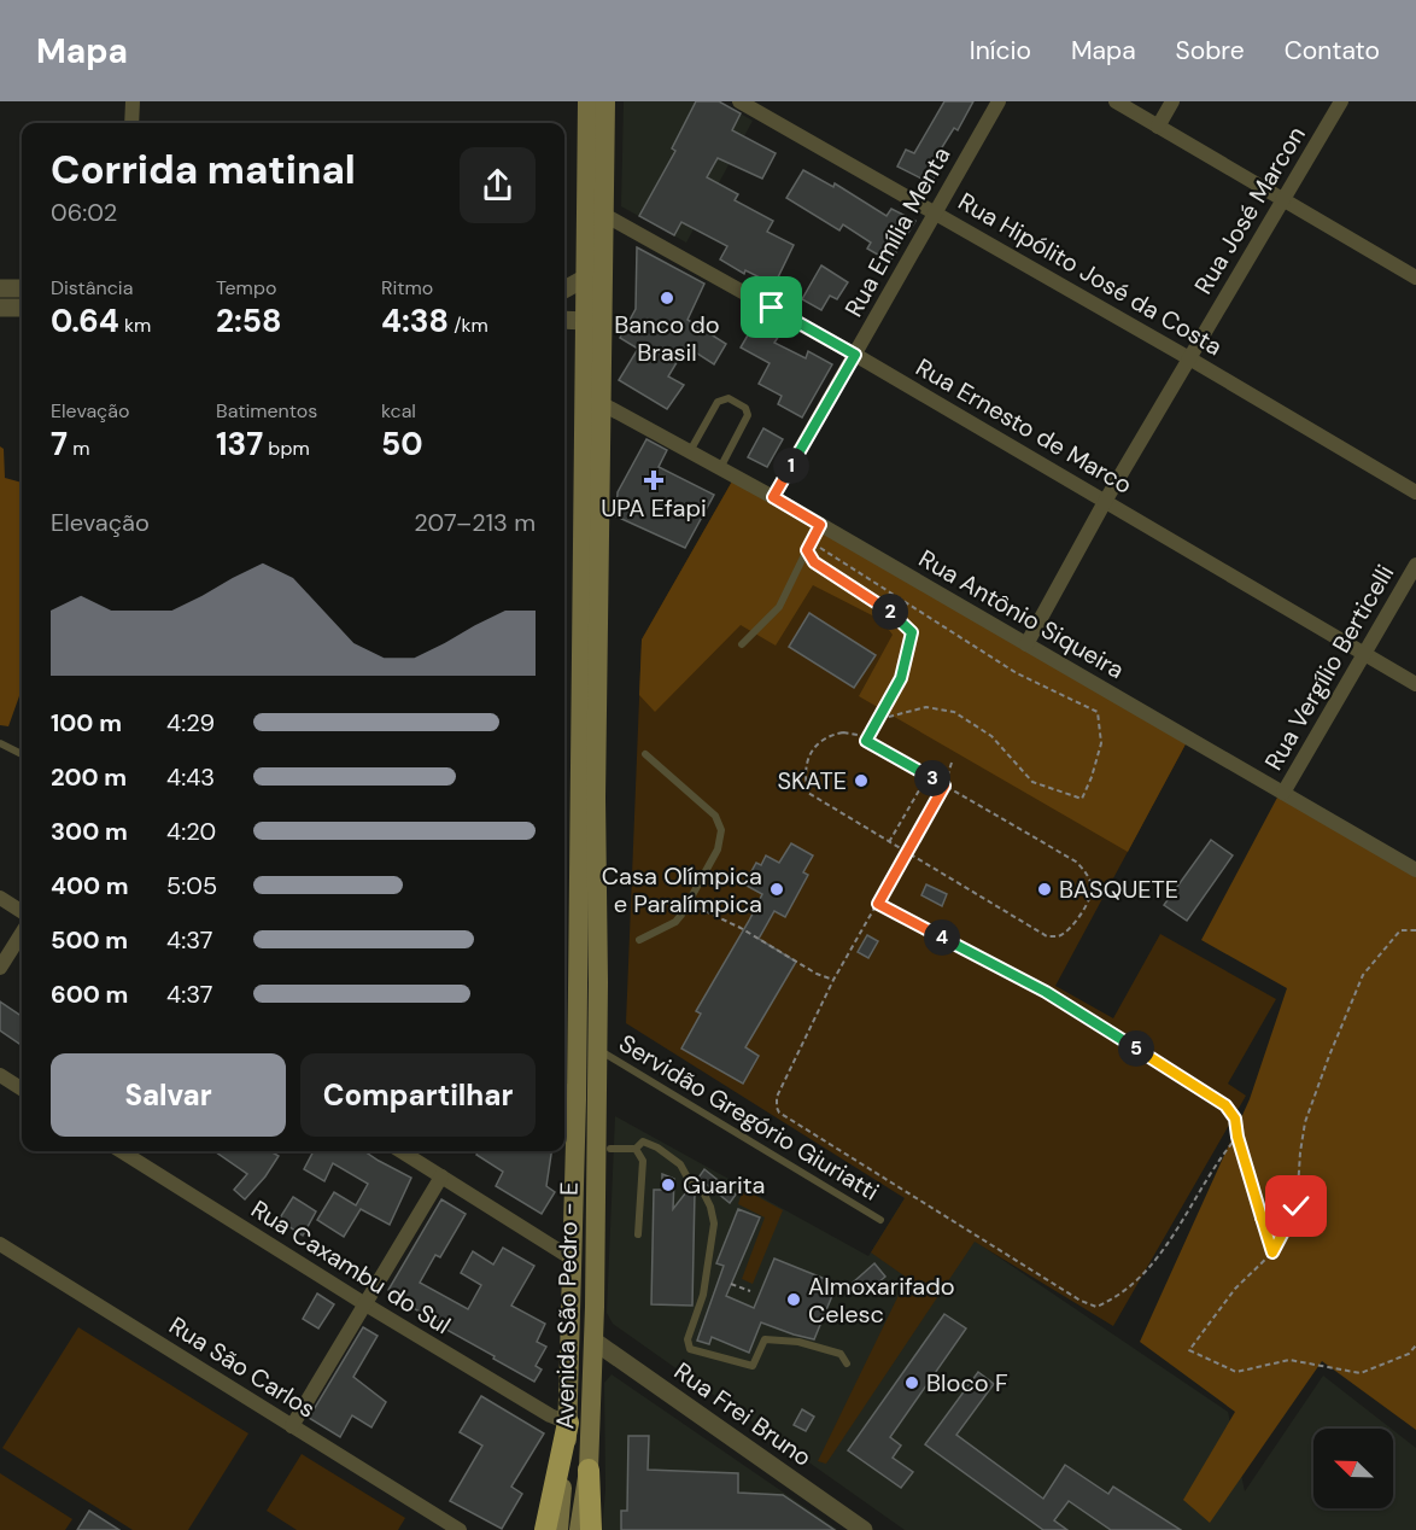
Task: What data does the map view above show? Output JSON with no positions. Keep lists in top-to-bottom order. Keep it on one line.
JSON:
{"streets":{"main road":["Avenida São Pedro - E"],"street":["Rua José Marcon","Rua Emília Menta","Rua Hipólito José da Costa","Rua Ernesto de Marco","Rua Antônio Siqueira","Rua Vergílio Berticelli","Rua Caxambu do Sul","Rua São Carlos","Rua Frei Bruno"],"lane":["Servidão Gregório Giuriatti"]},"crossings":[["Rua José Marcon","Rua Hipólito José da Costa"],["Rua José Marcon","Rua Ernesto de Marco"],["Rua José Marcon","Rua Antônio Siqueira"],["Rua Emília Menta","Rua Hipólito José da Costa"],["Rua Emília Menta","Rua Ernesto de Marco"],["Rua Emília Menta","Rua Antônio Siqueira"],["Rua Ernesto de Marco","Rua Vergílio Berticelli"],["Rua Ernesto de Marco","Avenida São Pedro - E"],["Rua Antônio Siqueira","Rua Vergílio Berticelli"],["Rua Antônio Siqueira","Avenida São Pedro - E"],["Servidão Gregório Giuriatti","Avenida São Pedro - E"],["Rua Caxambu do Sul","Avenida São Pedro - E"],["Avenida São Pedro - E","Rua Frei Bruno"]],"places":{"other":["Banco do Brasil","SKATE","Casa Olímpica e Paralímpica","BASQUETE","Guarita","Almoxarifado Celesc","Bloco F"],"health":["UPA Efapi"]},"north":"top left","page":{"header":"Mapa","nav":["Início","Mapa","Sobre","Contato"],"heading":["Corrida matinal","06:02"],"stats":[["Distância","0.64 km"],["Tempo","2:58"],["Ritmo","4:38 /km"],["Elevação","7 m"],["Batimentos","137 bpm"],["kcal","50"]],"pins":["1","2","3","4","5"],"chart":["Elevação","207–213 m"],"list":[{"name":"100 m","note":"4:29"},{"name":"200 m","note":"4:43"},{"name":"300 m","note":"4:20"},{"name":"400 m","note":"5:05"},{"name":"500 m","note":"4:37"},{"name":"600 m","note":"4:37"}],"buttons":["Salvar","Compartilhar"]}}
